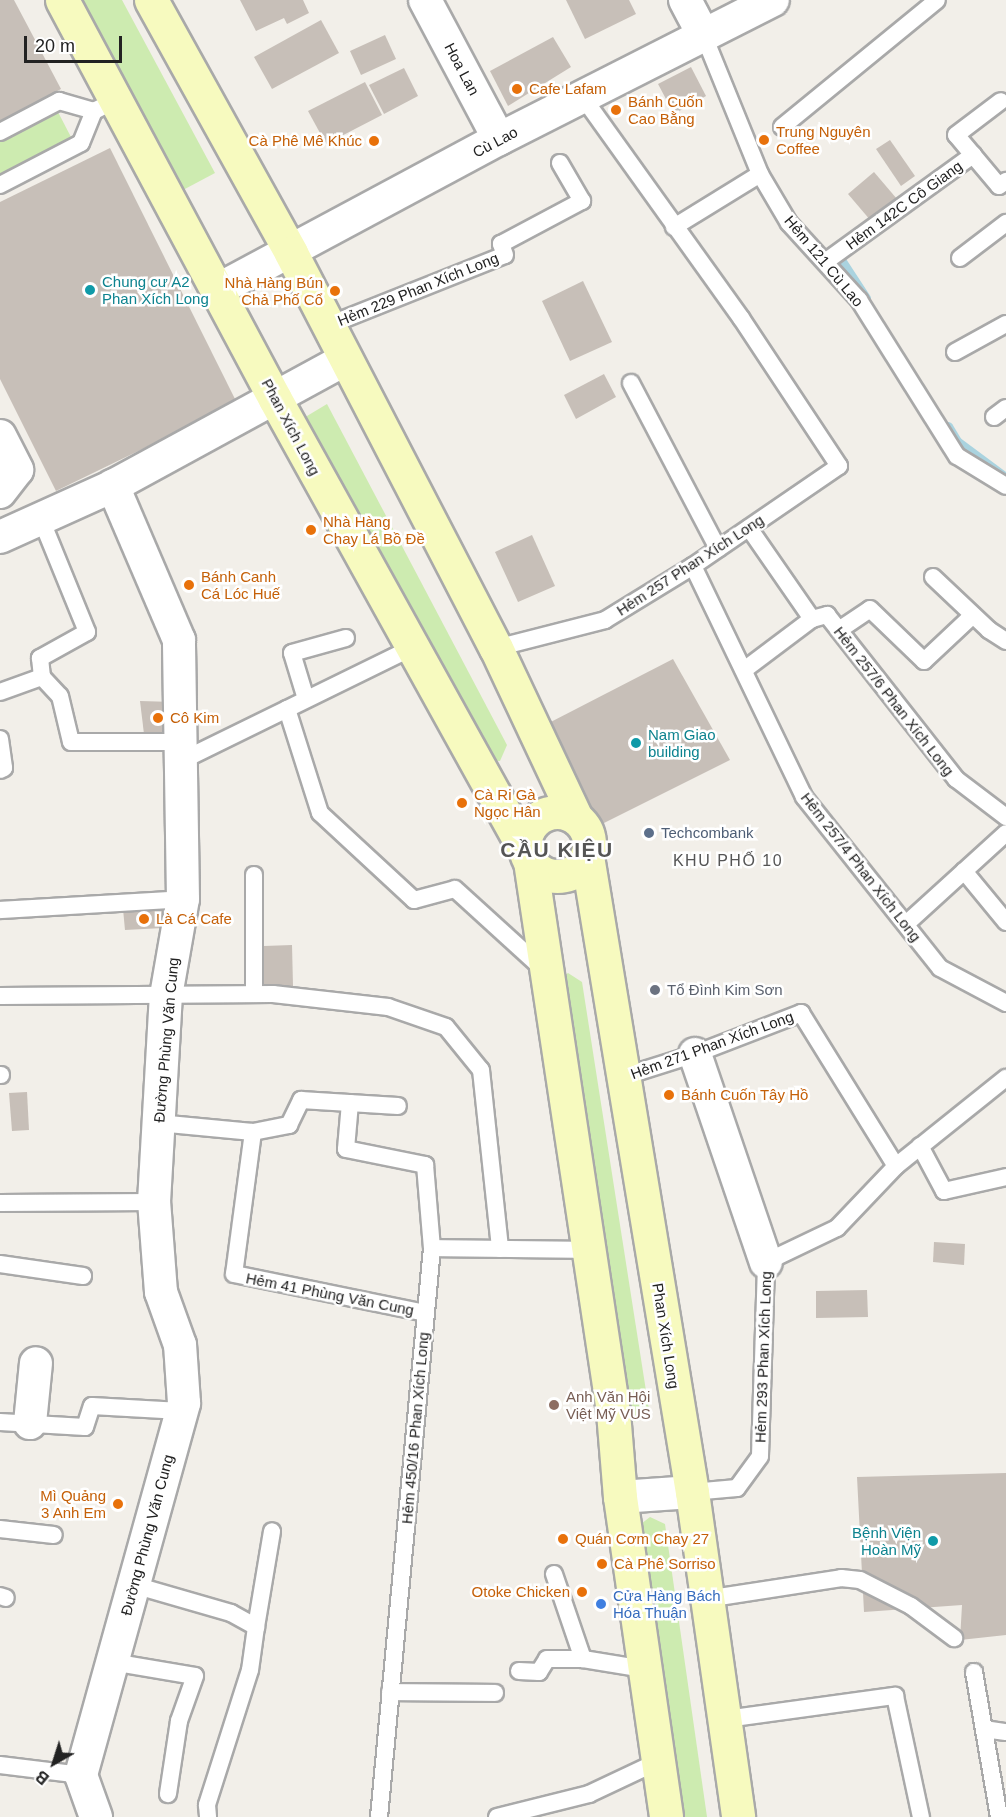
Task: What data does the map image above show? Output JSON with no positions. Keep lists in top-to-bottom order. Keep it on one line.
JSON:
{"streets":{"street":["Hoa Lan","Cù Lao","Phan Xích Long","Đường Phùng Văn Cung","Hẻm 293 Phan Xích Long"],"lane":["Hẻm 142C Cô Giang","Hẻm 121 Cù Lao","Hẻm 229 Phan Xích Long","Hẻm 257 Phan Xích Long","Hẻm 257/6 Phan Xích Long","Hẻm 257/4 Phan Xích Long","Hẻm 271 Phan Xích Long","Hẻm 41 Phùng Văn Cung","Hẻm 450/16 Phan Xích Long"]},"crossings":[["Hoa Lan","Cù Lao"],["Cù Lao","Hẻm 121 Cù Lao"],["Cù Lao","Phan Xích Long"],["Hẻm 142C Cô Giang","Hẻm 121 Cù Lao"],["Phan Xích Long","Hẻm 271 Phan Xích Long"],["Phan Xích Long","Hẻm 293 Phan Xích Long"],["Hẻm 257 Phan Xích Long","Hẻm 257/4 Phan Xích Long"],["Hẻm 271 Phan Xích Long","Hẻm 293 Phan Xích Long"],["Hẻm 41 Phùng Văn Cung","Hẻm 450/16 Phan Xích Long"]],"districts":["CẦU KIỆU","KHU PHỐ 10"],"places":["Cafe Lafam","Bánh Cuốn Cao Bằng","Trung Nguyên Coffee","Cà Phê Mê Khúc","Chung cư A2 Phan Xích Long","Nhà Hàng Bún Chả Phố Cổ","Nhà Hàng Chay Lá Bồ Đề","Bánh Canh Cá Lóc Huế","Cô Kim","Nam Giao building","Cà Ri Gà Ngọc Hân","Techcombank","Là Cá Cafe","Tổ Đình Kim Sơn","Bánh Cuốn Tây Hồ","Anh Văn Hội Việt Mỹ VUS","Mì Quảng 3 Anh Em","Quán Cơm Chay 27","Bệnh Viện Hoàn Mỹ","Cà Phê Sorriso","Otoke Chicken","Cửa Hàng Bách Hóa Thuận"],"scale_bar":"20 m","north":"bottom left"}
